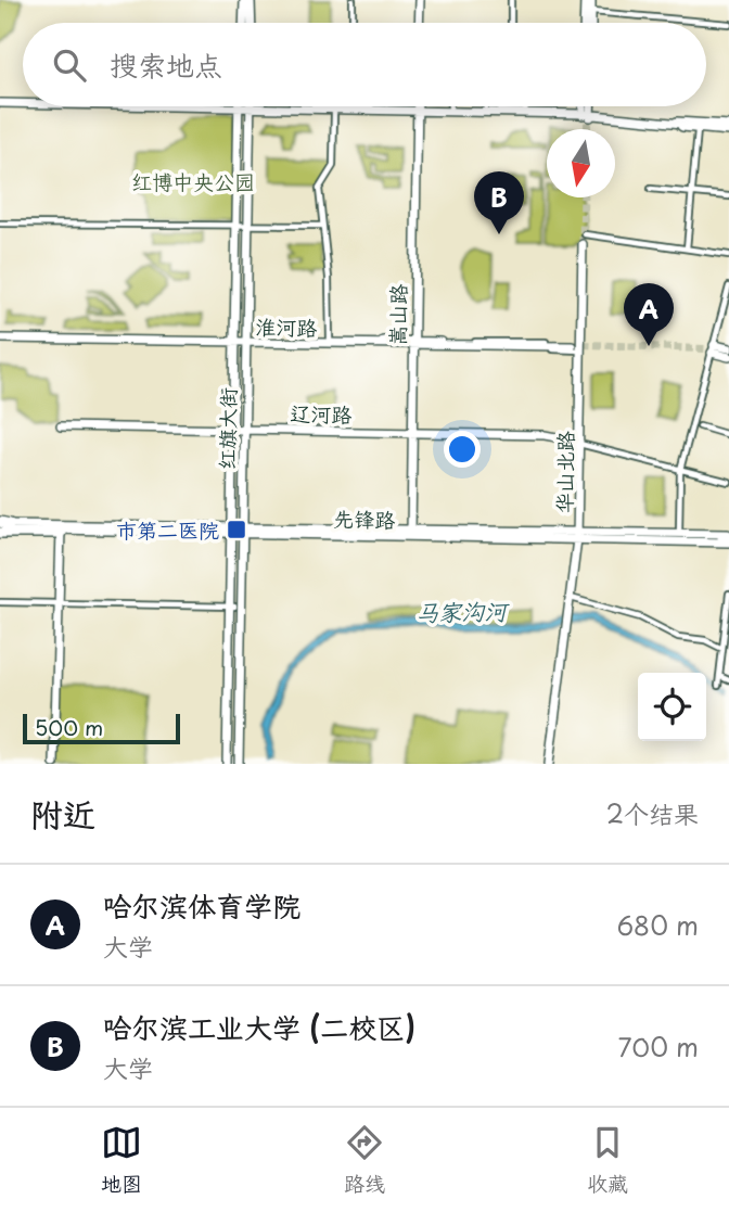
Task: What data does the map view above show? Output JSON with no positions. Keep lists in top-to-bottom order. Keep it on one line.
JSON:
{"streets":{"main road":["嵩山路","淮河路","辽河路","红旗大街","华山北路","先锋路"]},"crossings":[["嵩山路","淮河路"],["嵩山路","辽河路"],["嵩山路","先锋路"],["淮河路","红旗大街"],["淮河路","华山北路"],["辽河路","红旗大街"],["辽河路","华山北路"],["红旗大街","先锋路"],["华山北路","先锋路"]],"water":["马家沟河"],"parks":["红博中央公园"],"places":{"transit":["市第二医院"]},"scale_bar":"500 m","north":"bottom","page":{"search":"搜索地点","pins":["B","A"],"scale":"500 m","heading":["附近","2个结果"],"list":[{"mark":"A","name":"哈尔滨体育学院","note":"大学","value":"680 m"},{"mark":"B","name":"哈尔滨工业大学 (二校区)","note":"大学","value":"700 m"}],"nav":["地图","路线","收藏"]}}
